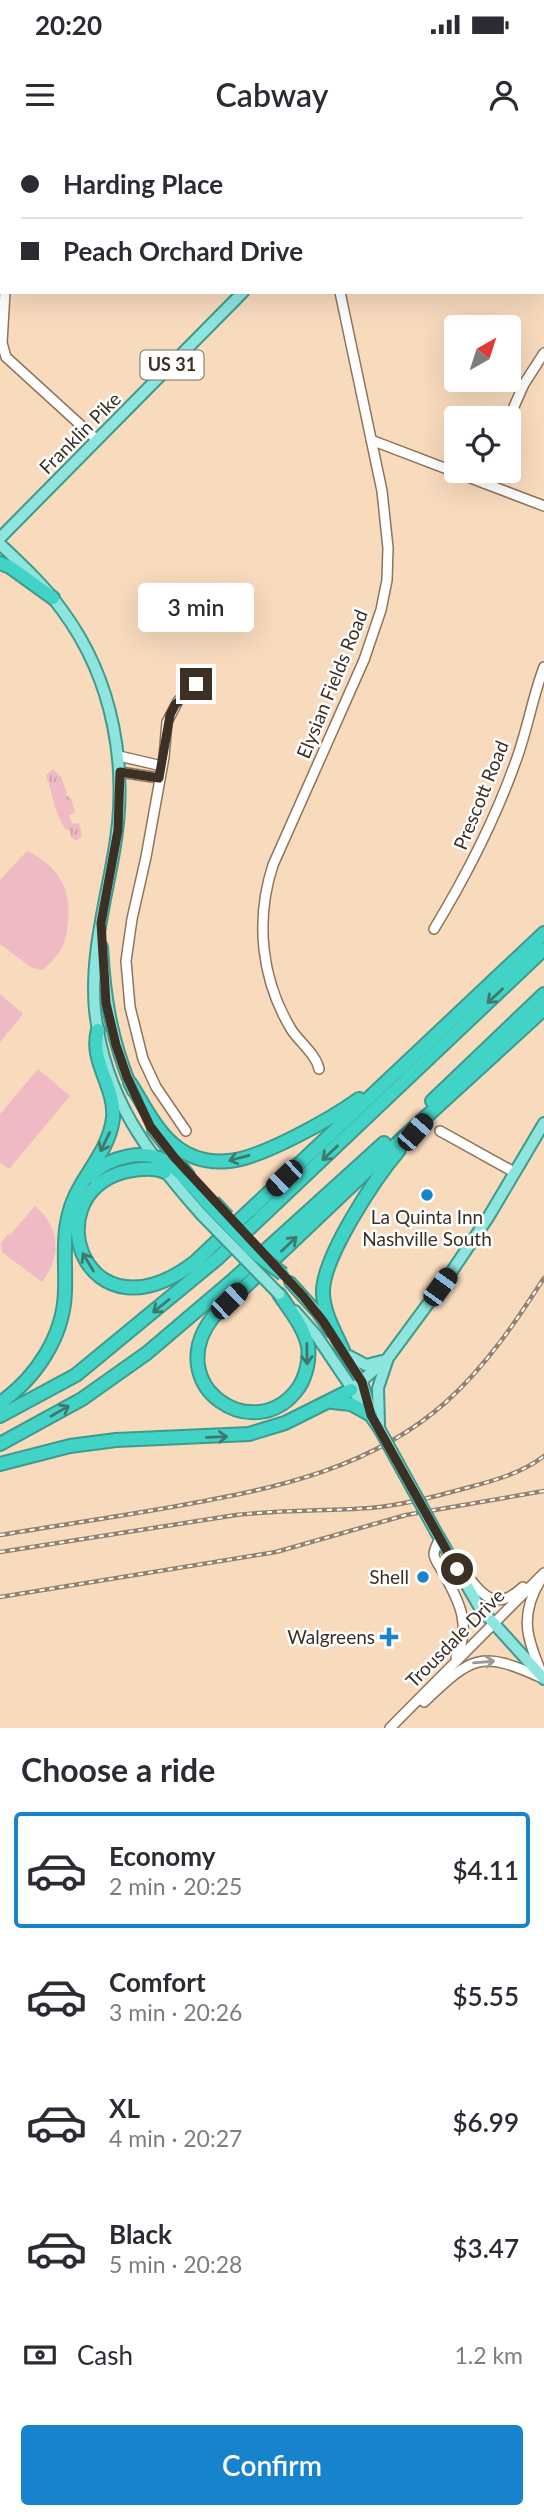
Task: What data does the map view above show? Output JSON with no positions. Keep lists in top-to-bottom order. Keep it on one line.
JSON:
{"streets":{"main road":["US 31","Franklin Pike"],"street":["Elysian Fields Road","Prescott Road","Trousdale Drive"]},"places":{"other":["La Quinta Inn Nashville South","Shell"],"health":["Walgreens"]},"north":"top right","page":{"status":"20:20","header":"Cabway","banner":["Harding Place","Peach Orchard Drive"],"bubble":"3 min","heading":"Choose a ride","list":[{"name":"Economy","note":"2 min · 20:25","value":"$4.11"},{"name":"Comfort","note":"3 min · 20:26","value":"$5.55"},{"name":"XL","note":"4 min · 20:27","value":"$6.99"},{"name":"Black","note":"5 min · 20:28","value":"$3.47"}],"pay":["Cash","1.2 km"],"buttons":"Confirm"}}
